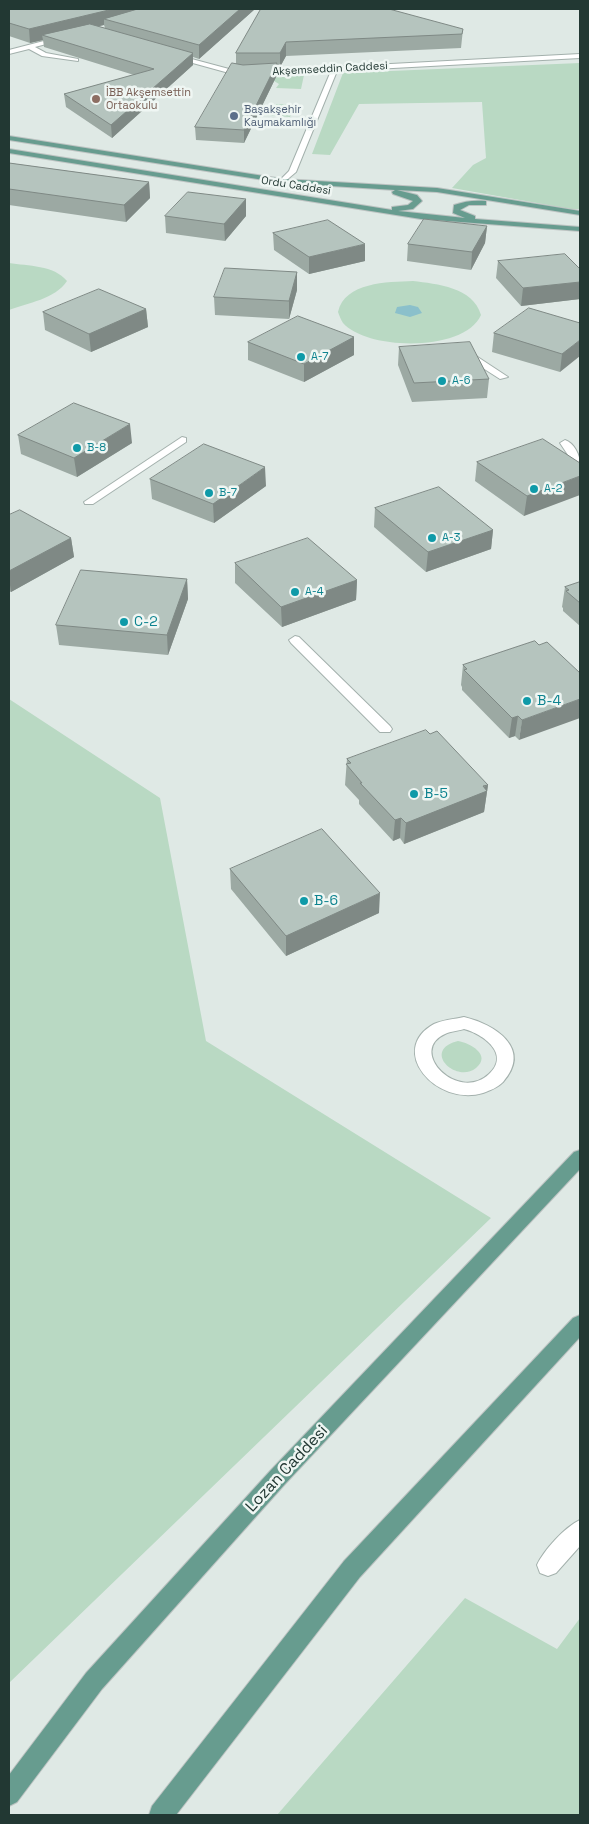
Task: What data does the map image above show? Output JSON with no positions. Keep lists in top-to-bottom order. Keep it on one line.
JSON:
{"streets":{"main road":["Ordu Caddesi","Lozan Caddesi"],"street":["Akşemseddin Caddesi"]},"places":["İBB Akşemsettin Ortaokulu","Başakşehir Kaymakamlığı","A-7","A-6","B-8","A-2","B-7","A-3","A-4","C-2","B-4","B-5","B-6"]}
